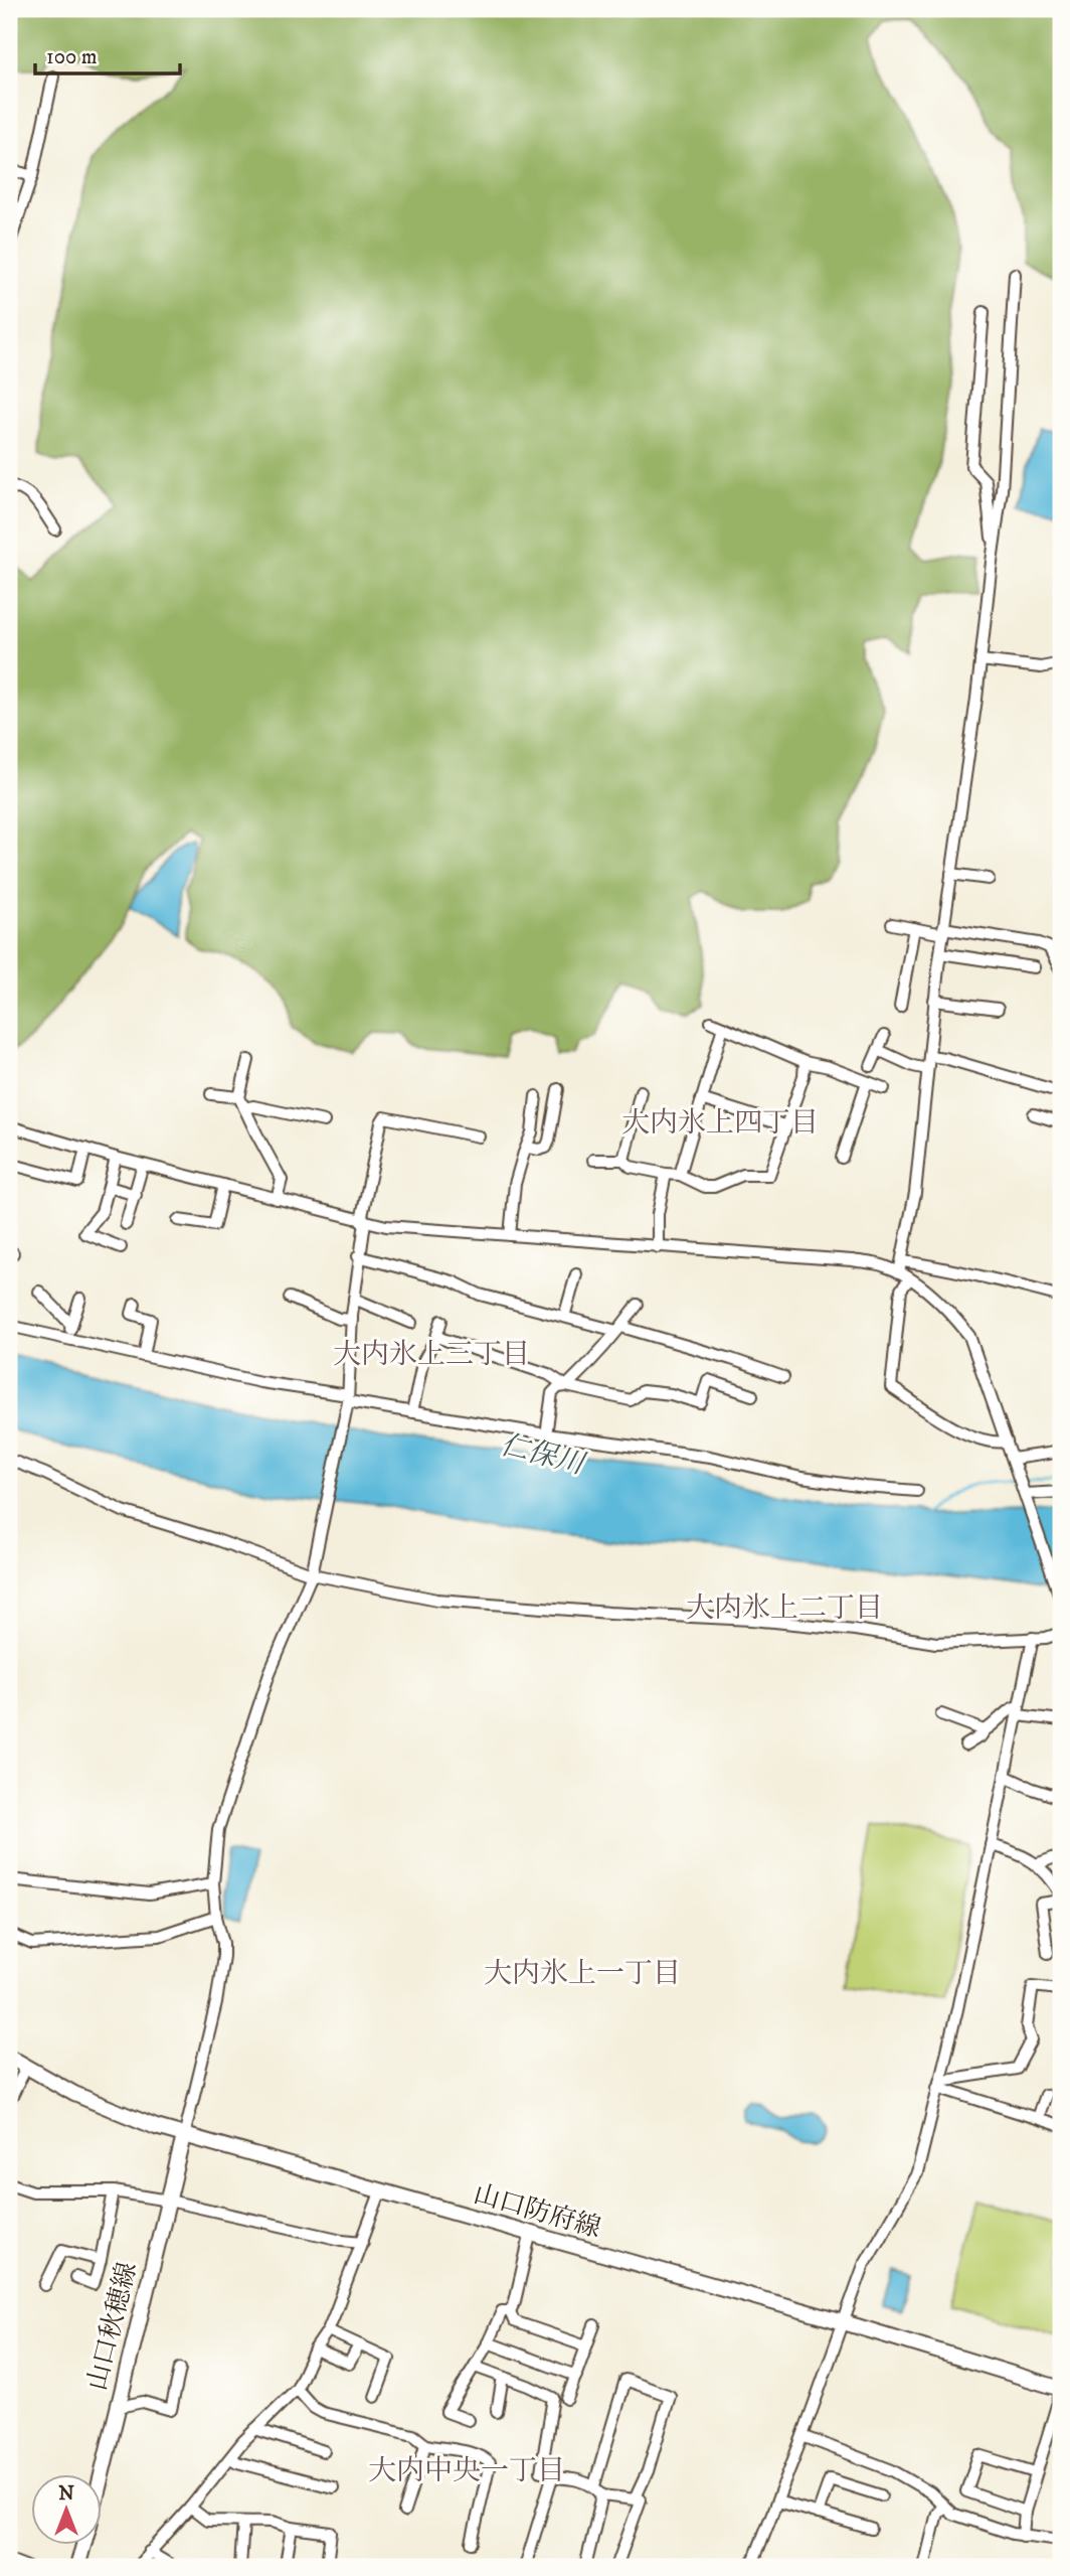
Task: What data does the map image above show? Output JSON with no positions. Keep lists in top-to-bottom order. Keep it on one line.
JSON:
{"streets":{"main road":["山口防府線","山口秋穂線"]},"crossings":[["山口防府線","山口秋穂線"]],"districts":["大内氷上四丁目","大内氷上三丁目","大内氷上二丁目","大内氷上一丁目","大内中央一丁目"],"water":["仁保川"],"scale_bar":"100 m","north":"top"}
